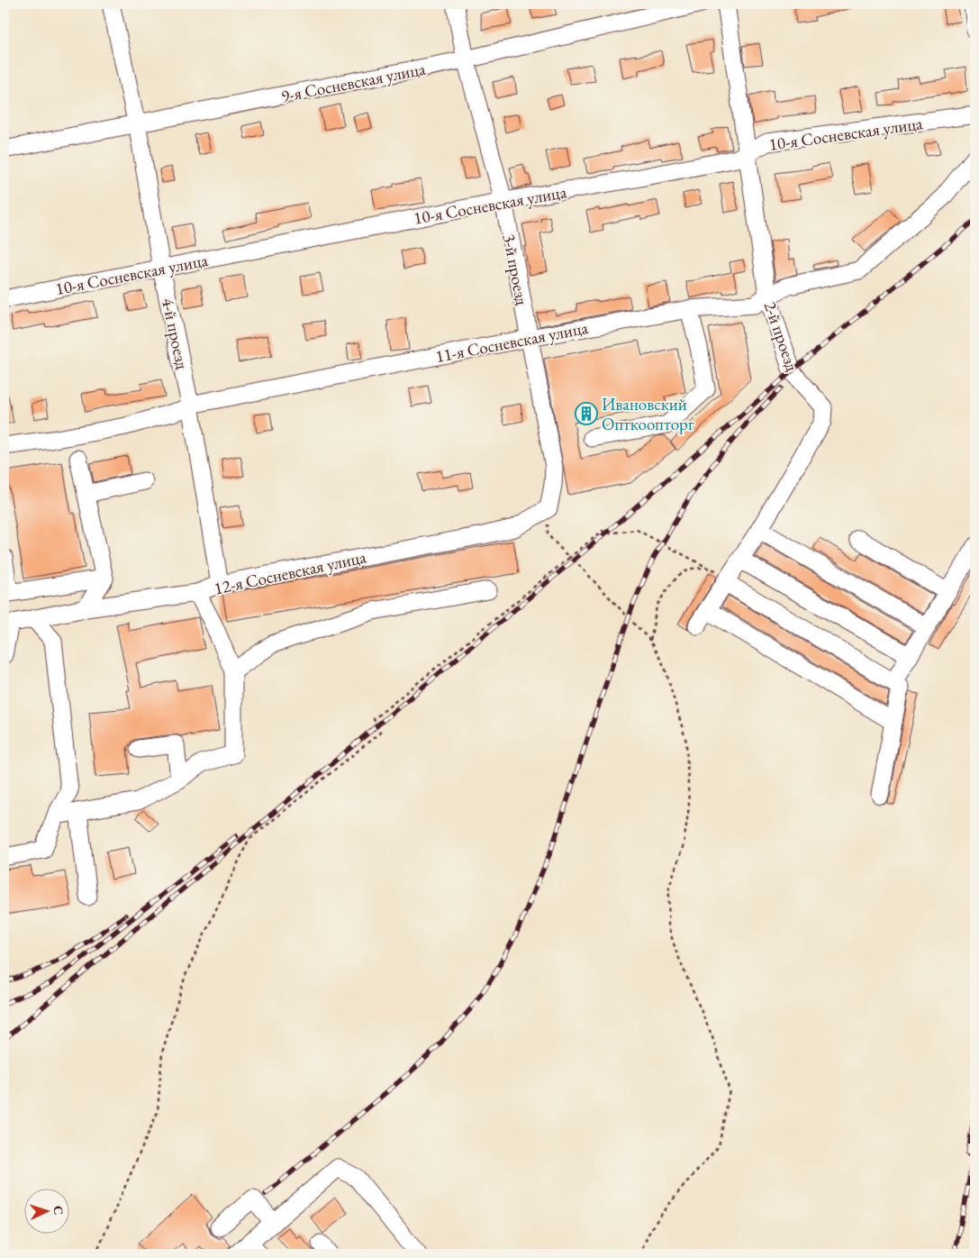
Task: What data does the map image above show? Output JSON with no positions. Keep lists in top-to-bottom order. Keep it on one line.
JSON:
{"streets":{"street":["9-я Сосневская улица","10-я Сосневская улица","3-й проезд","4-й проезд","2-й проезд","11-я Сосневская улица","12-я Сосневская улица"]},"crossings":[["9-я Сосневская улица","3-й проезд"],["9-я Сосневская улица","4-й проезд"],["10-я Сосневская улица","3-й проезд"],["10-я Сосневская улица","4-й проезд"],["10-я Сосневская улица","2-й проезд"],["3-й проезд","11-я Сосневская улица"],["3-й проезд","12-я Сосневская улица"],["4-й проезд","11-я Сосневская улица"],["4-й проезд","12-я Сосневская улица"],["2-й проезд","11-я Сосневская улица"]],"places":{"building":["Ивановский Опткоопторг"]},"north":"right"}
